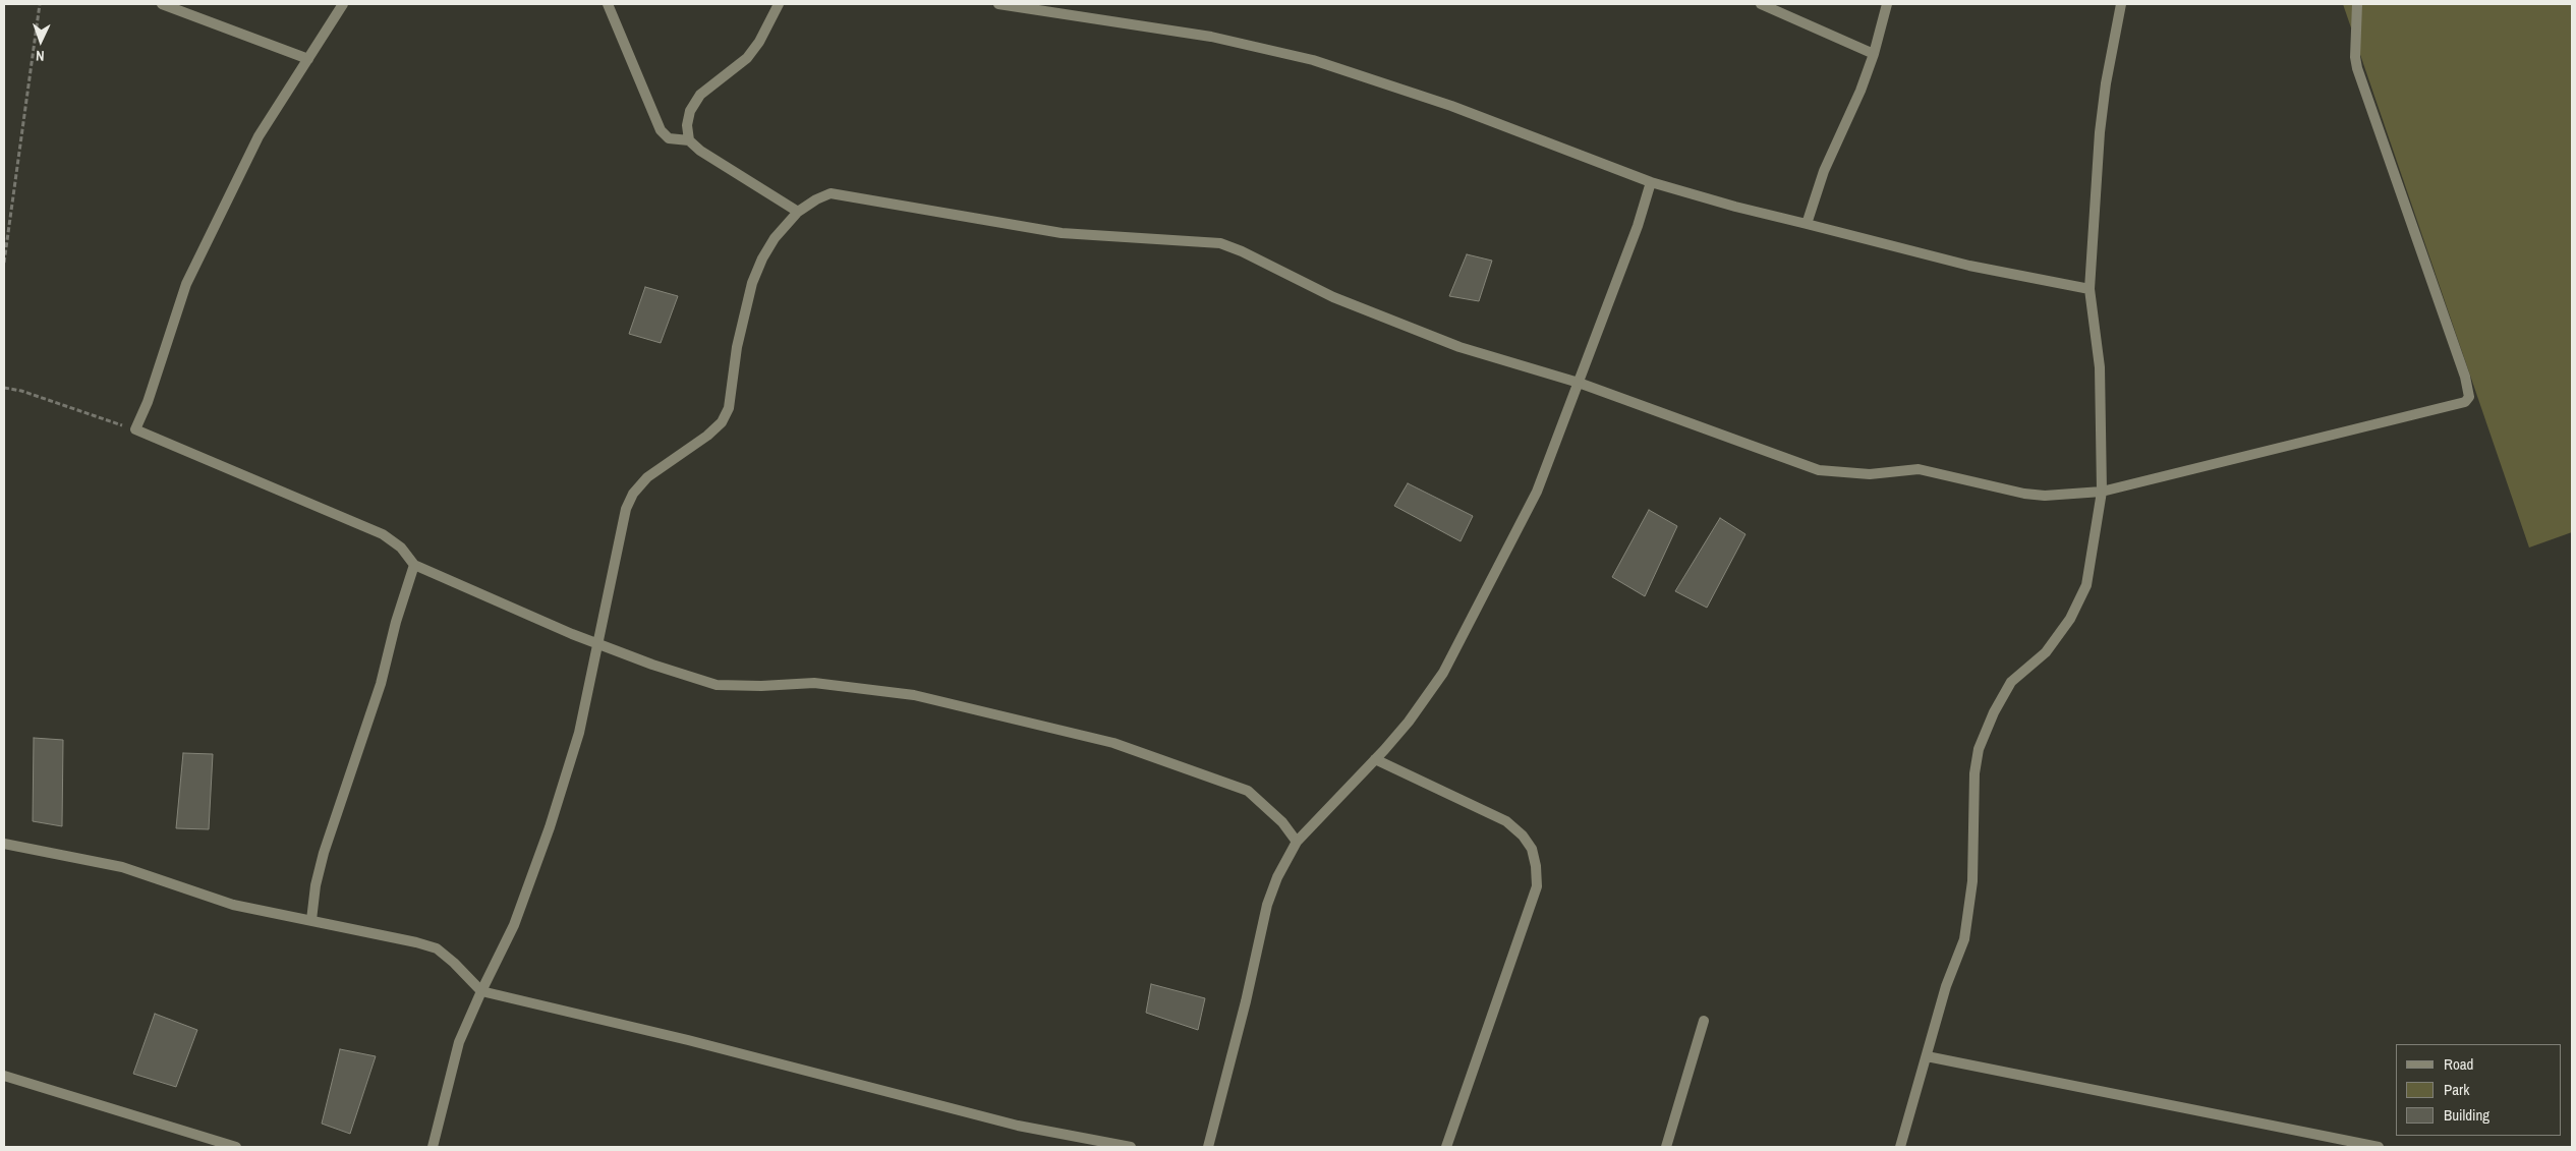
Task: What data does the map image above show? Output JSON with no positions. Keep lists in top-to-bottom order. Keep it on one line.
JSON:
{"legend":["Road","Park","Building"],"north":"bottom"}
